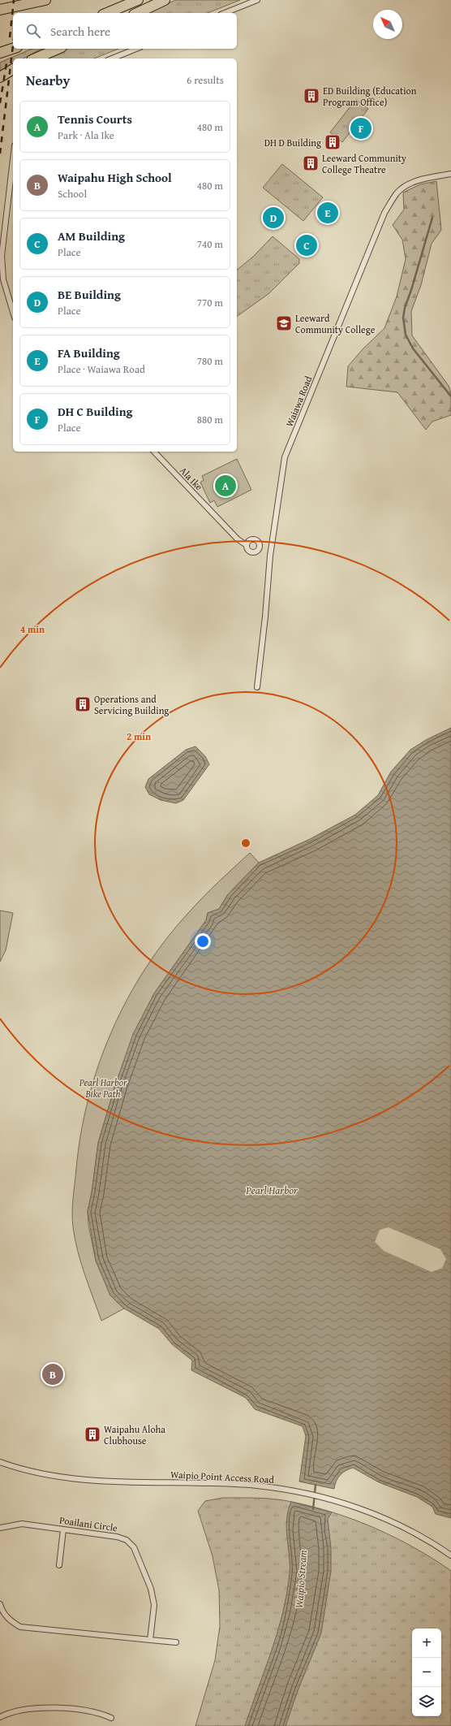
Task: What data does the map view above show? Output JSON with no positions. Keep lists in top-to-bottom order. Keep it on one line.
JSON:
{"streets":{"street":["Waiawa Road","Ala Ike","Waipio Point Access Road","Poailani Circle"]},"water":["Pearl Harbor","Waipio Stream"],"parks":["Pearl Harbor Bike Path"],"places":{"building":["ED Building (Education Program Office)","DH D Building","Leeward Community College Theatre","Operations and Servicing Building","Waipahu Aloha Clubhouse"],"school or university":["Leeward Community College"]},"north":"top left","page":{"search":"Search here","heading":["Nearby","6 results"],"list":[{"mark":"A","name":"Tennis Courts","note":"Park · Ala Ike","value":"480 m"},{"mark":"B","name":"Waipahu High School","note":"School","value":"480 m"},{"mark":"C","name":"AM Building","note":"Place","value":"740 m"},{"mark":"D","name":"BE Building","note":"Place","value":"770 m"},{"mark":"E","name":"FA Building","note":"Place · Waiawa Road","value":"780 m"},{"mark":"F","name":"DH C Building","note":"Place","value":"880 m"}],"pins":["F","E","D","C","A","B"],"map_buttons":["+","−"]},"rings":["4 min","2 min"]}
